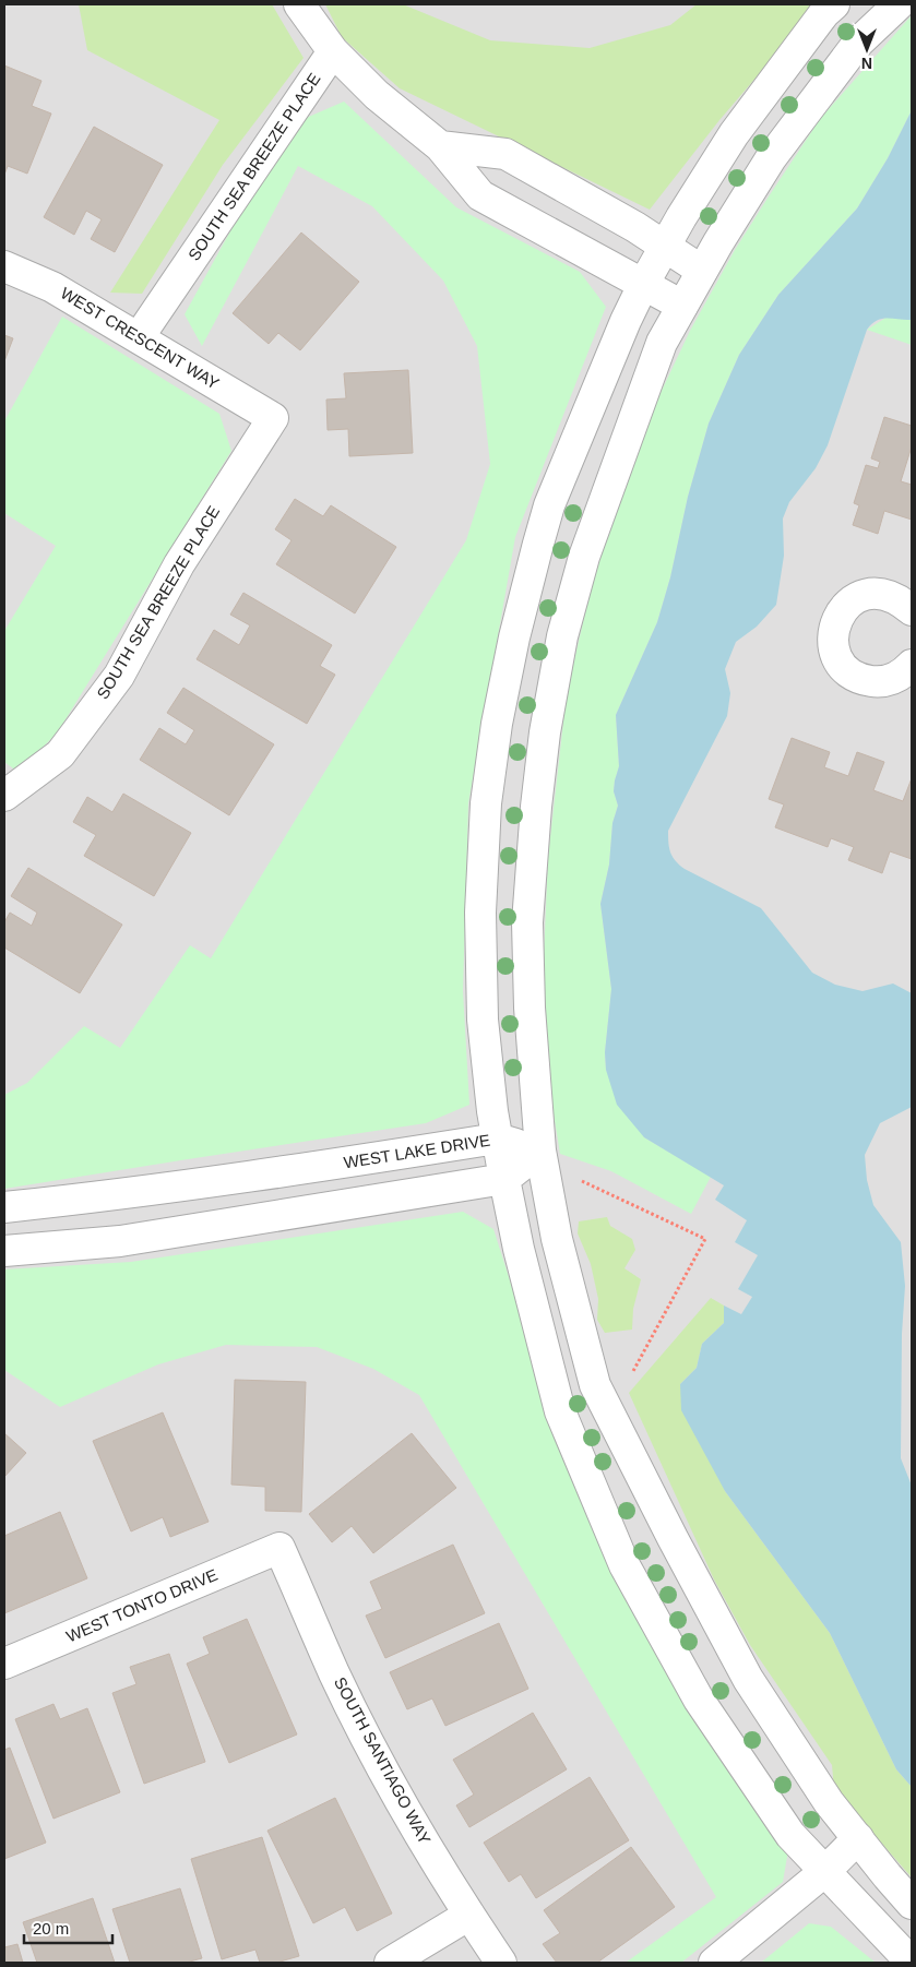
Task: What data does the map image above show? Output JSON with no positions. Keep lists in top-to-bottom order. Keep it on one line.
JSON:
{"streets":{"street":["SOUTH SEA BREEZE PLACE","WEST CRESCENT WAY","WEST LAKE DRIVE","WEST TONTO DRIVE","SOUTH SANTIAGO WAY"]},"crossings":[["SOUTH SEA BREEZE PLACE","WEST CRESCENT WAY"],["WEST TONTO DRIVE","SOUTH SANTIAGO WAY"]],"scale_bar":"20 m","north":"bottom"}
